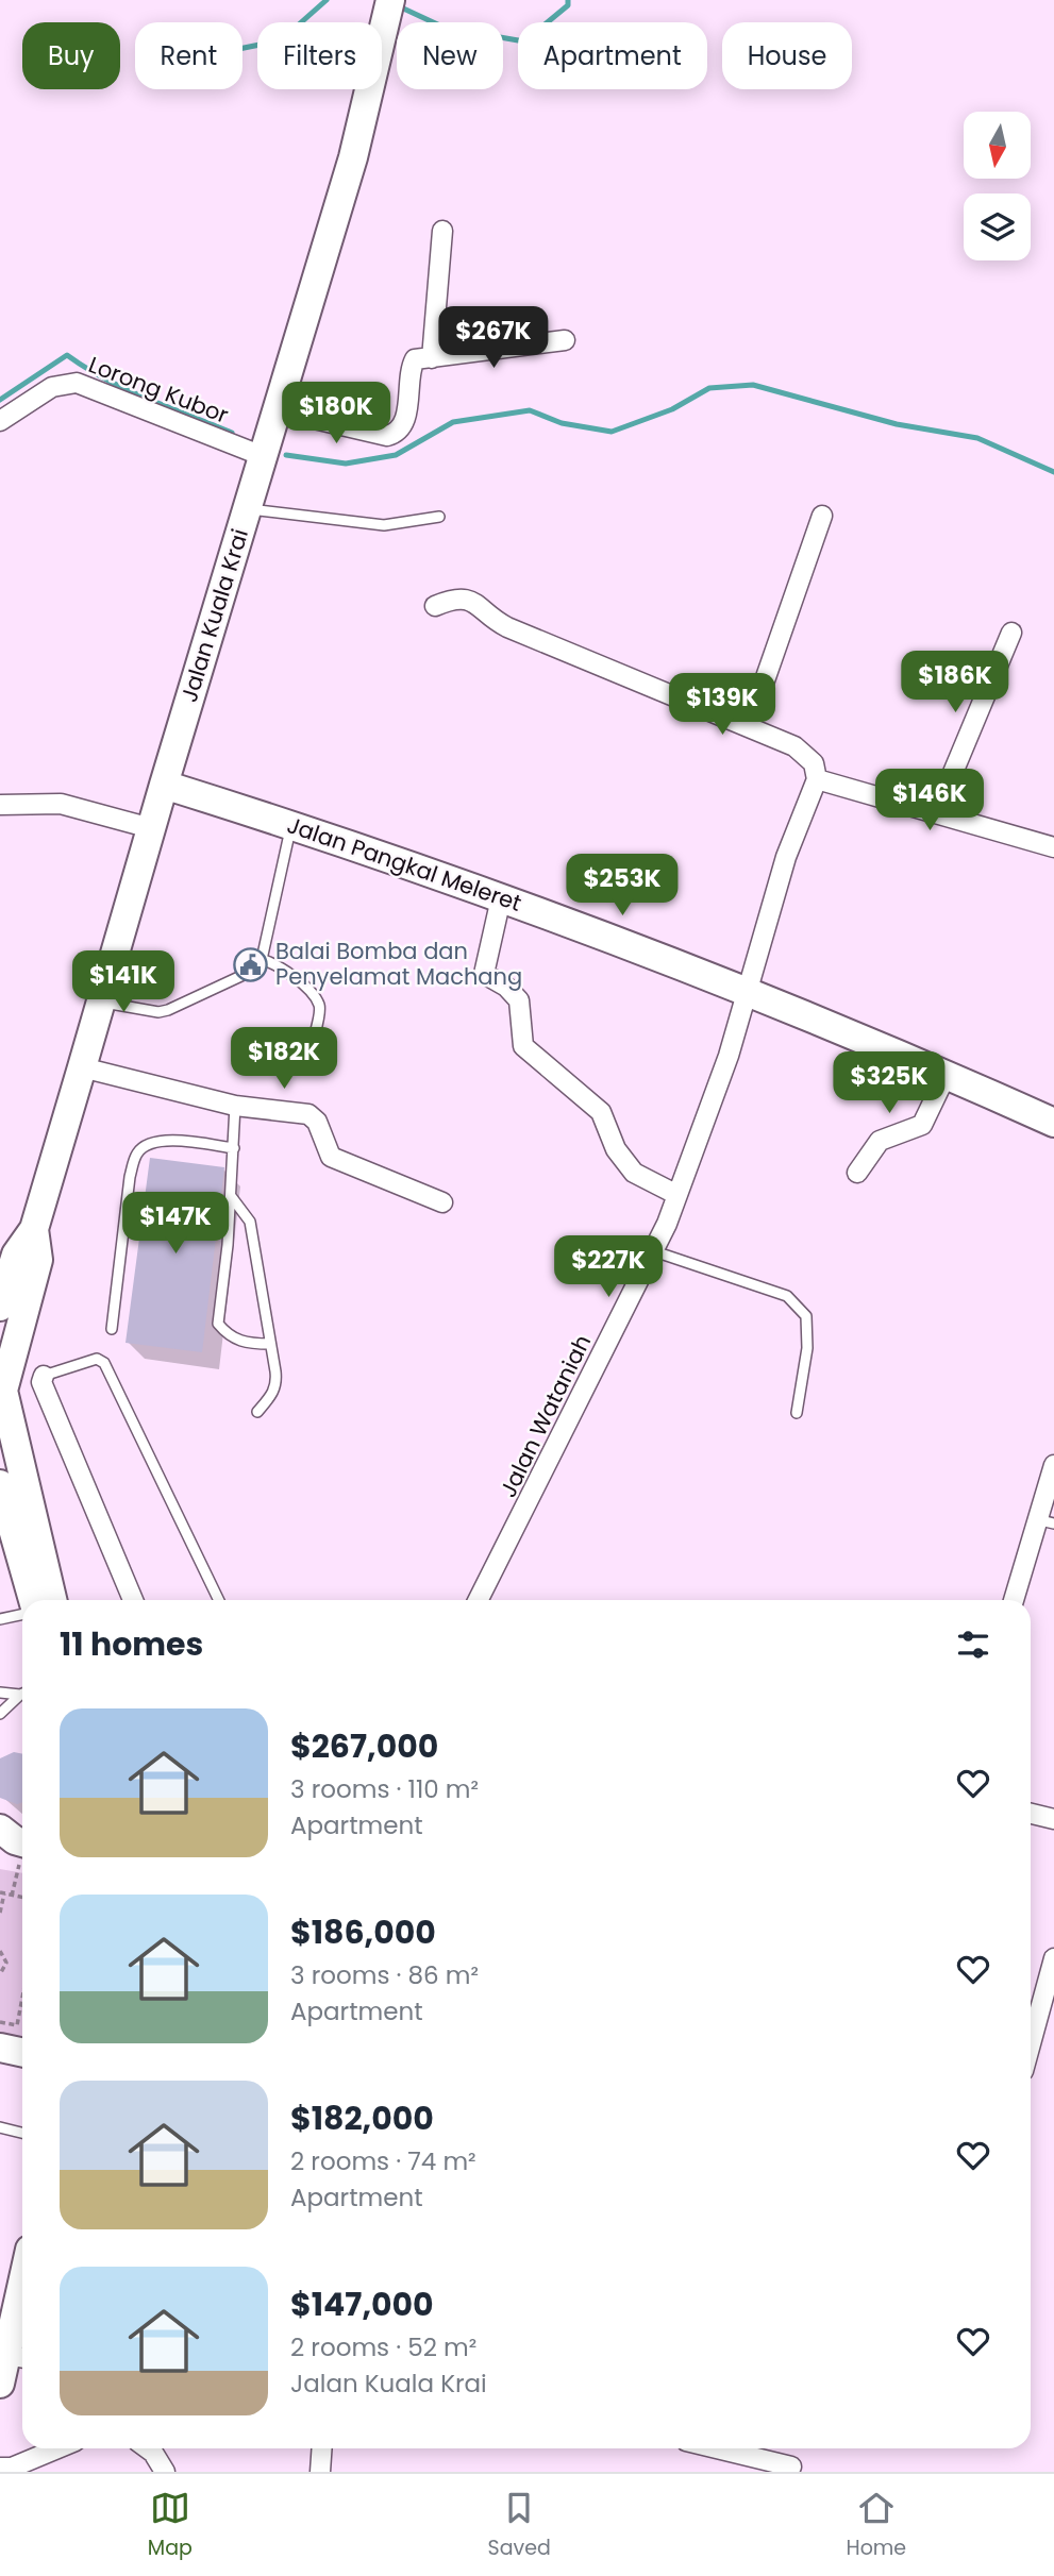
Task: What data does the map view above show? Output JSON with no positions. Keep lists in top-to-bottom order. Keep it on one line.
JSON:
{"streets":{"main road":["Jalan Kuala Krai","Jalan Pangkal Meleret"],"street":["Lorong Kubor","Jalan Wataniah"]},"crossings":[["Lorong Kubor","Jalan Kuala Krai"],["Jalan Kuala Krai","Jalan Pangkal Meleret"],["Jalan Pangkal Meleret","Jalan Wataniah"]],"places":{"public building":["Balai Bomba dan Penyelamat Machang"]},"north":"bottom","page":{"chip":["Buy","Rent","Filters","New","Apartment","House"],"price":["$267K","$180K","$186K","$139K","$146K","$253K","$141K","$182K","$325K","$147K","$227K"],"heading":"11 homes","list":[{"name":"$267,000","note":"3 rooms · 110 m² · Apartment"},{"name":"$186,000","note":"3 rooms · 86 m² · Apartment"},{"name":"$182,000","note":"2 rooms · 74 m² · Apartment"},{"name":"$147,000","note":"2 rooms · 52 m² · Jalan Kuala Krai"}],"tabs":["Map","Saved","Home"]}}
